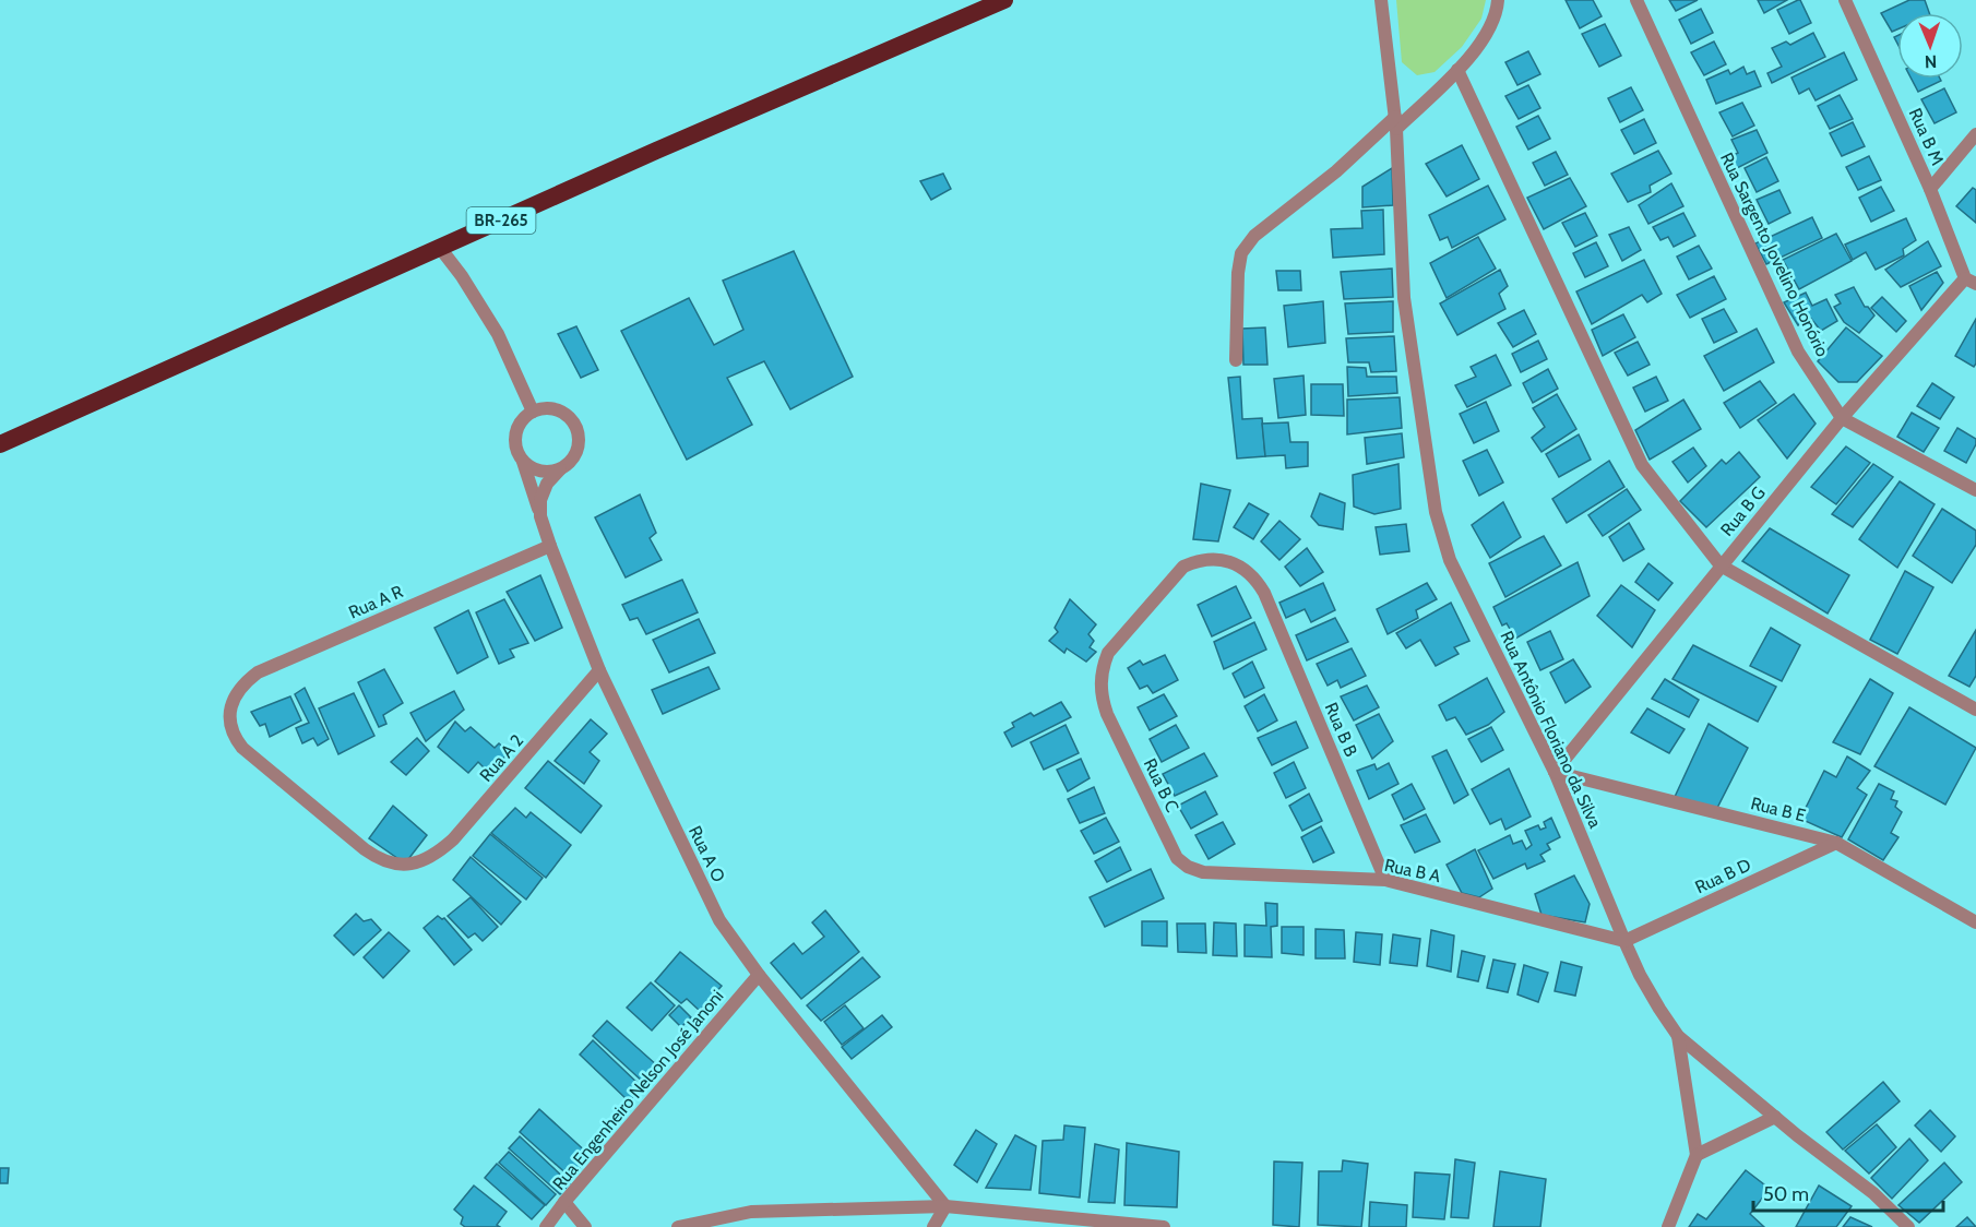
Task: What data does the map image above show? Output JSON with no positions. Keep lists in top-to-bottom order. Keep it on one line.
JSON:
{"streets":{"highway":["BR-265"],"street":["Rua B M","Rua Sargento Jovelino Honório","Rua B G","Rua A R","Rua B B","Rua Antônio Floriano da Silva","Rua A 2","Rua B C","Rua B E","Rua A O","Rua B A","Rua B D","Rua Engenheiro Nelson José Janoni"]},"crossings":[["Rua B M","Rua B G"],["Rua Sargento Jovelino Honório","Rua B G"],["Rua B G","Rua Antônio Floriano da Silva"],["Rua B G","Rua B E"],["Rua A R","Rua A 2"],["Rua A R","Rua A O"],["Rua B B","Rua B C"],["Rua B B","Rua B A"],["Rua Antônio Floriano da Silva","Rua B E"],["Rua Antônio Floriano da Silva","Rua B A"],["Rua Antônio Floriano da Silva","Rua B D"],["Rua A 2","Rua A O"],["Rua B C","Rua B A"],["Rua B E","Rua B D"],["Rua A O","Rua Engenheiro Nelson José Janoni"],["Rua B A","Rua B D"]],"scale_bar":"50 m","north":"bottom"}
